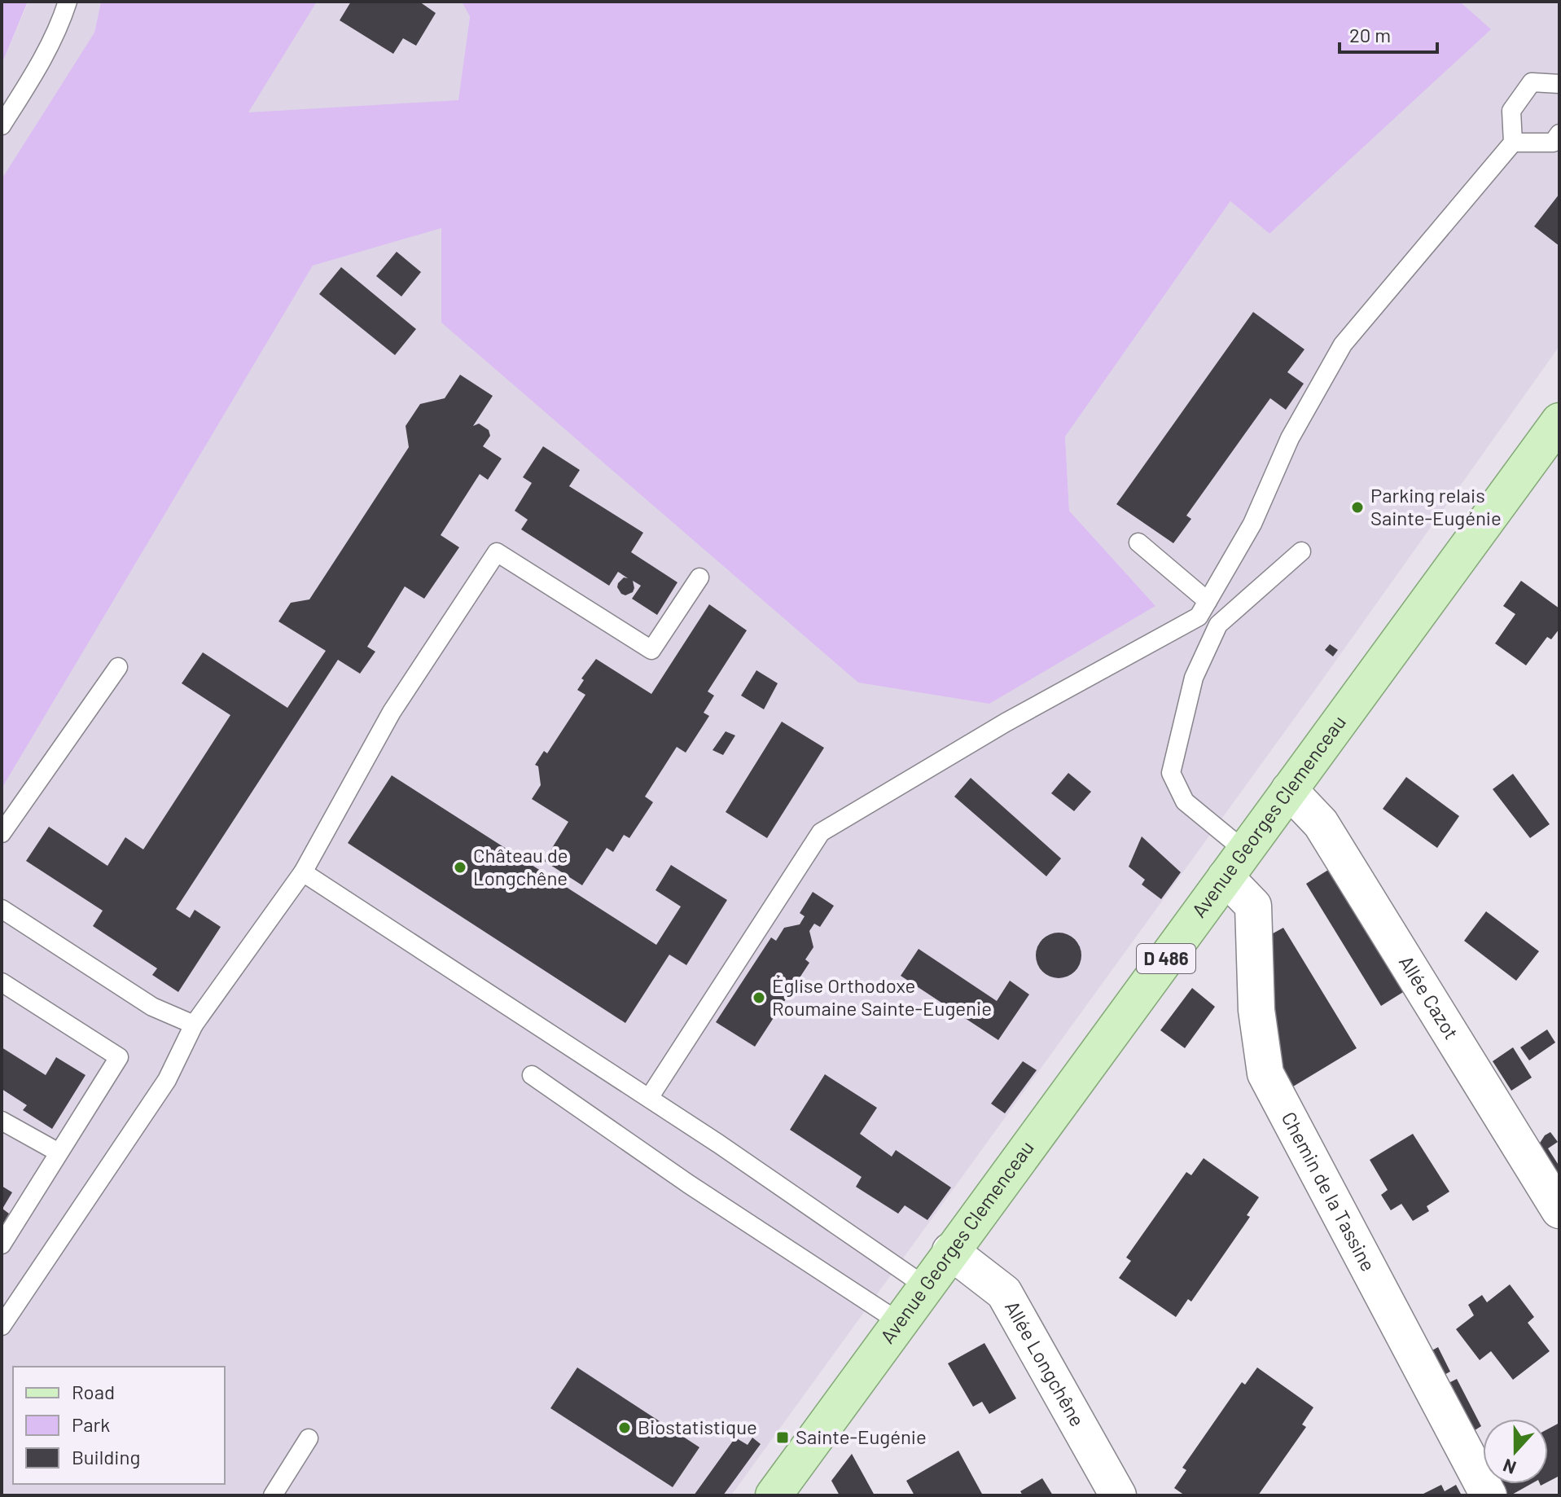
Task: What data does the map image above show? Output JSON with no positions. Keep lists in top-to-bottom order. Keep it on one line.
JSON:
{"streets":{"main road":["Avenue Georges Clemenceau","D 486"],"street":["Allée Cazot","Chemin de la Tassine","Allée Longchêne"]},"crossings":[["Avenue Georges Clemenceau","Allée Cazot"],["Avenue Georges Clemenceau","Chemin de la Tassine"],["Avenue Georges Clemenceau","Allée Longchêne"]],"places":{"other":["Parking relais Sainte-Eugénie","Château de Longchêne","Église Orthodoxe Roumaine Sainte-Eugenie","Biostatistique"],"transit":["Sainte-Eugénie"]},"legend":["Road","Park","Building"],"scale_bar":"20 m","north":"bottom"}
